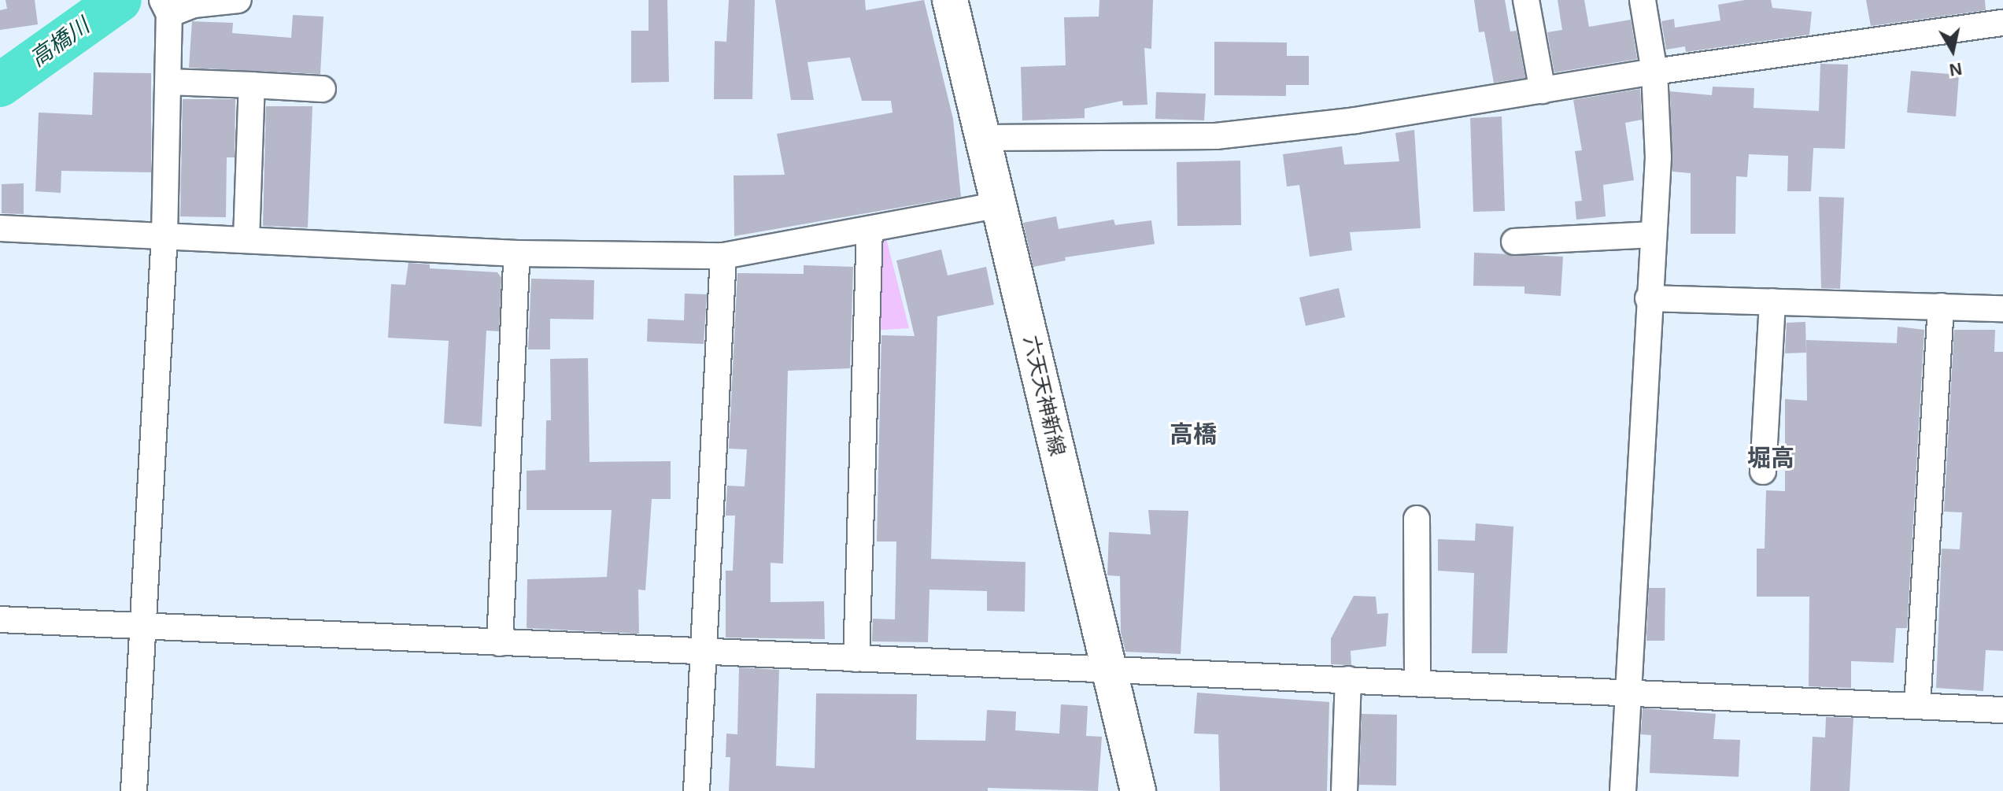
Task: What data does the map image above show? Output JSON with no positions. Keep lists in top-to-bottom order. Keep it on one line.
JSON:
{"streets":{"main road":["六天天神新線"]},"districts":["高橋","堀高"],"water":["高橋川"],"north":"bottom"}
